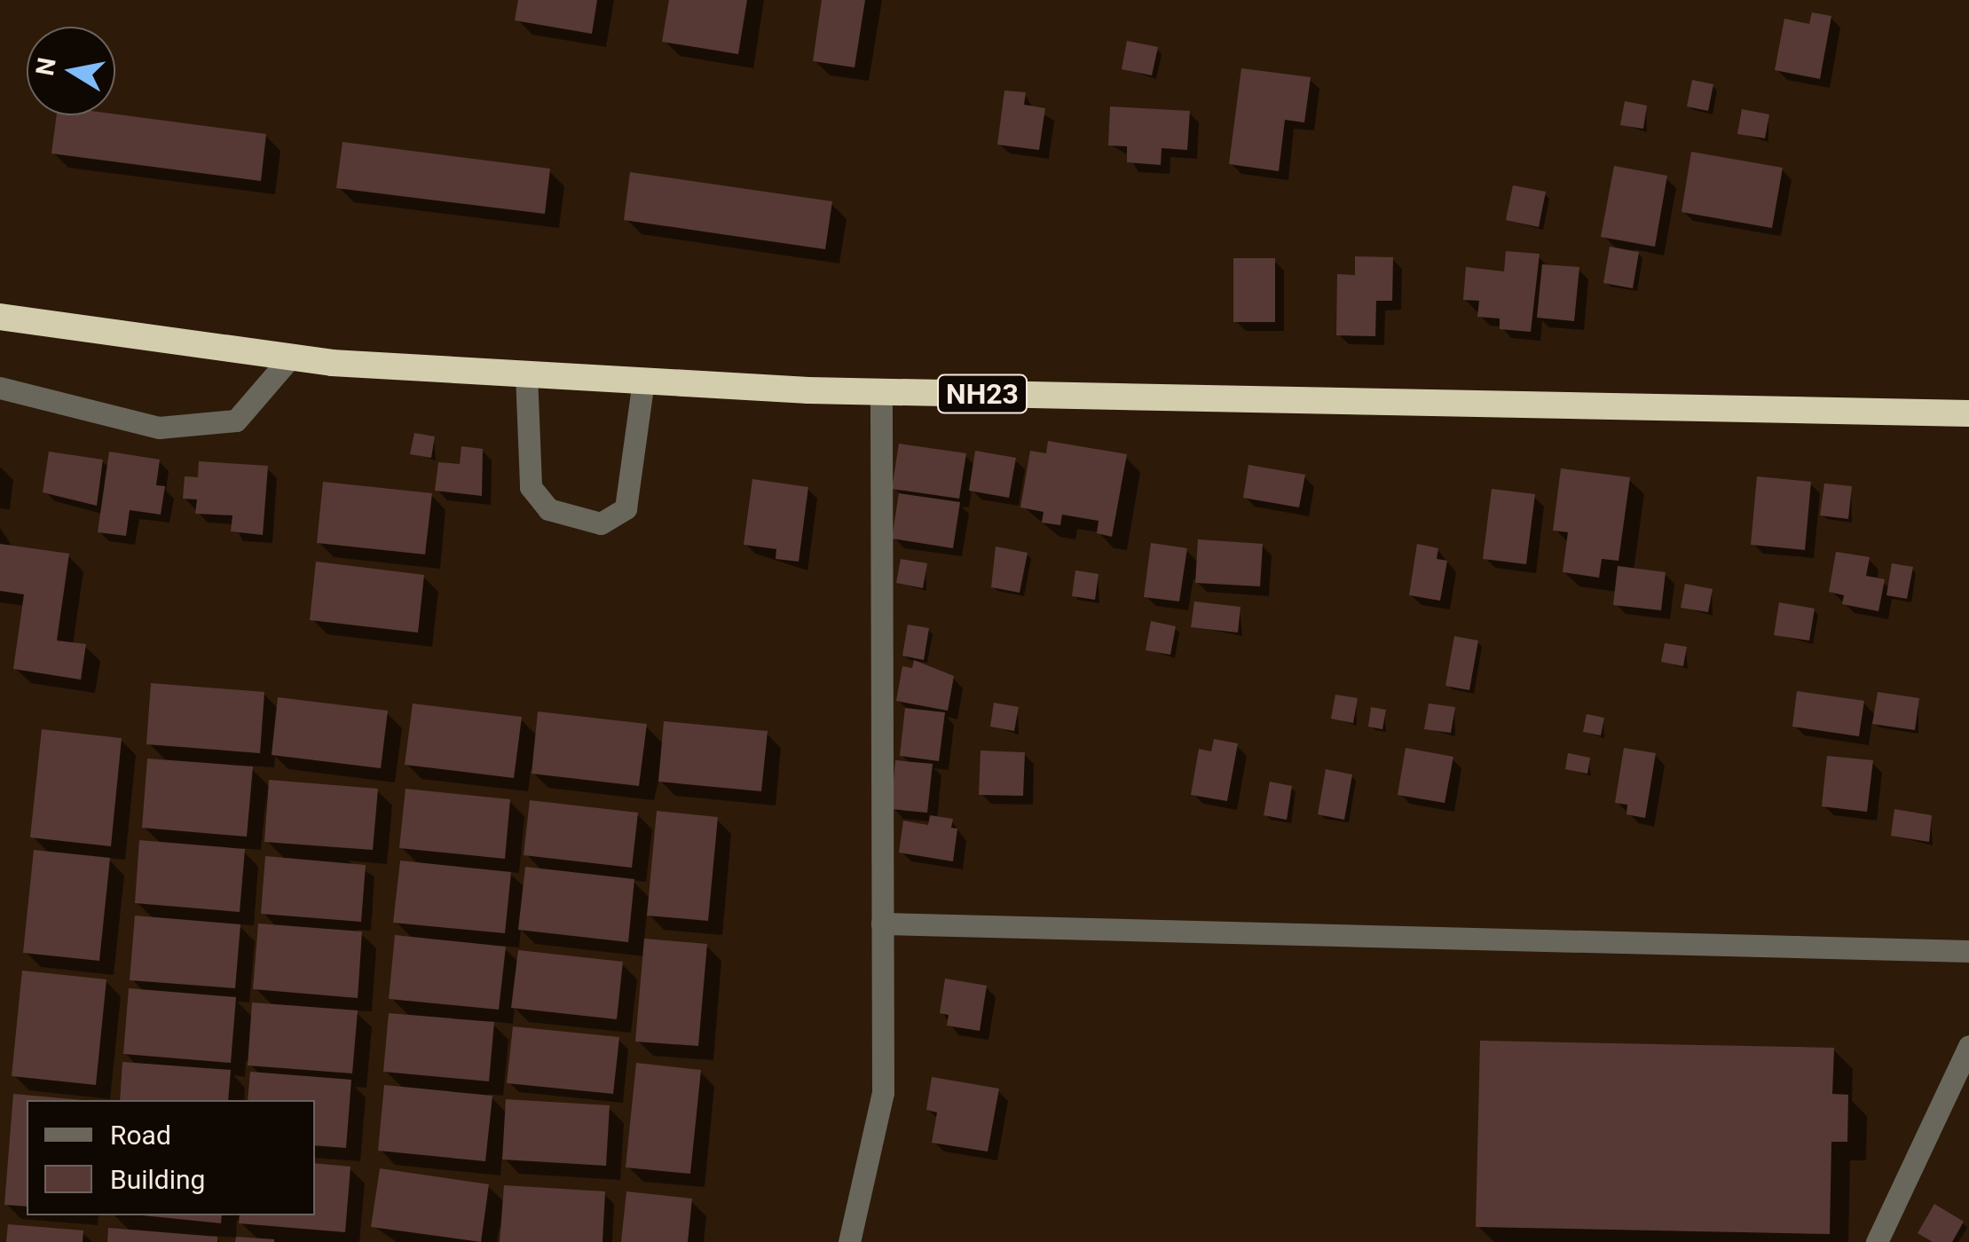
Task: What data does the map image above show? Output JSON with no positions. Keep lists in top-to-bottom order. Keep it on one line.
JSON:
{"streets":{"highway":["NH23"]},"legend":["Road","Building"],"north":"left"}
